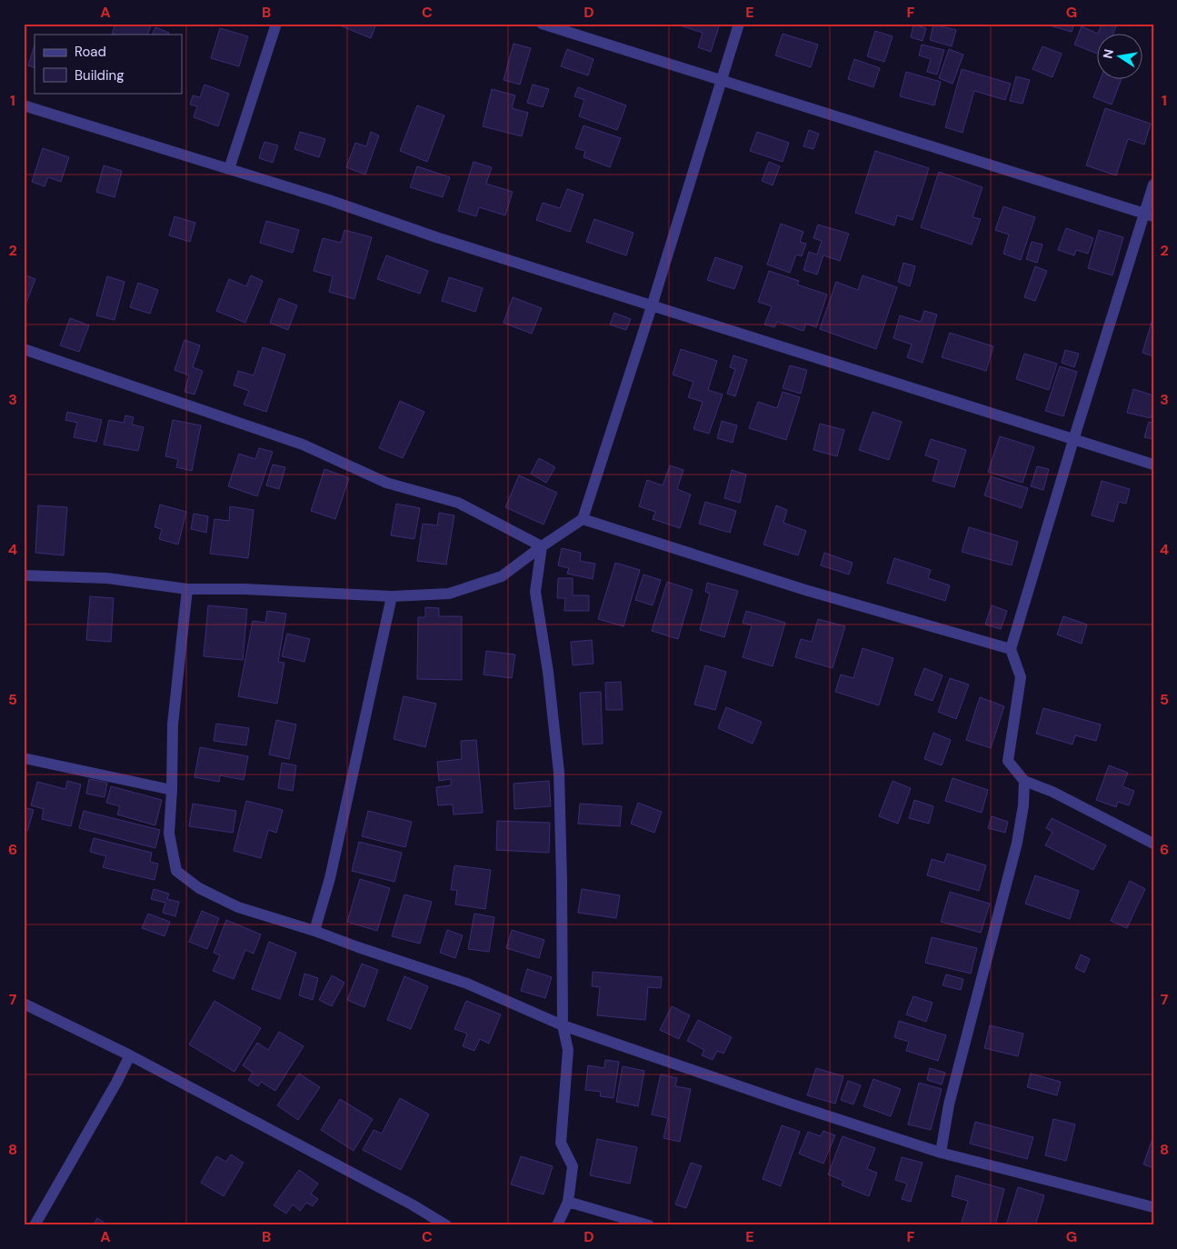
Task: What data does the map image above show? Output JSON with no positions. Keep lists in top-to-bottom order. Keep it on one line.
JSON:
{"legend":["Road","Building"],"north":"left","grid":{"columns":["A","B","C","D","E","F","G"],"rows":["1","2","3","4","5","6","7","8"]}}
